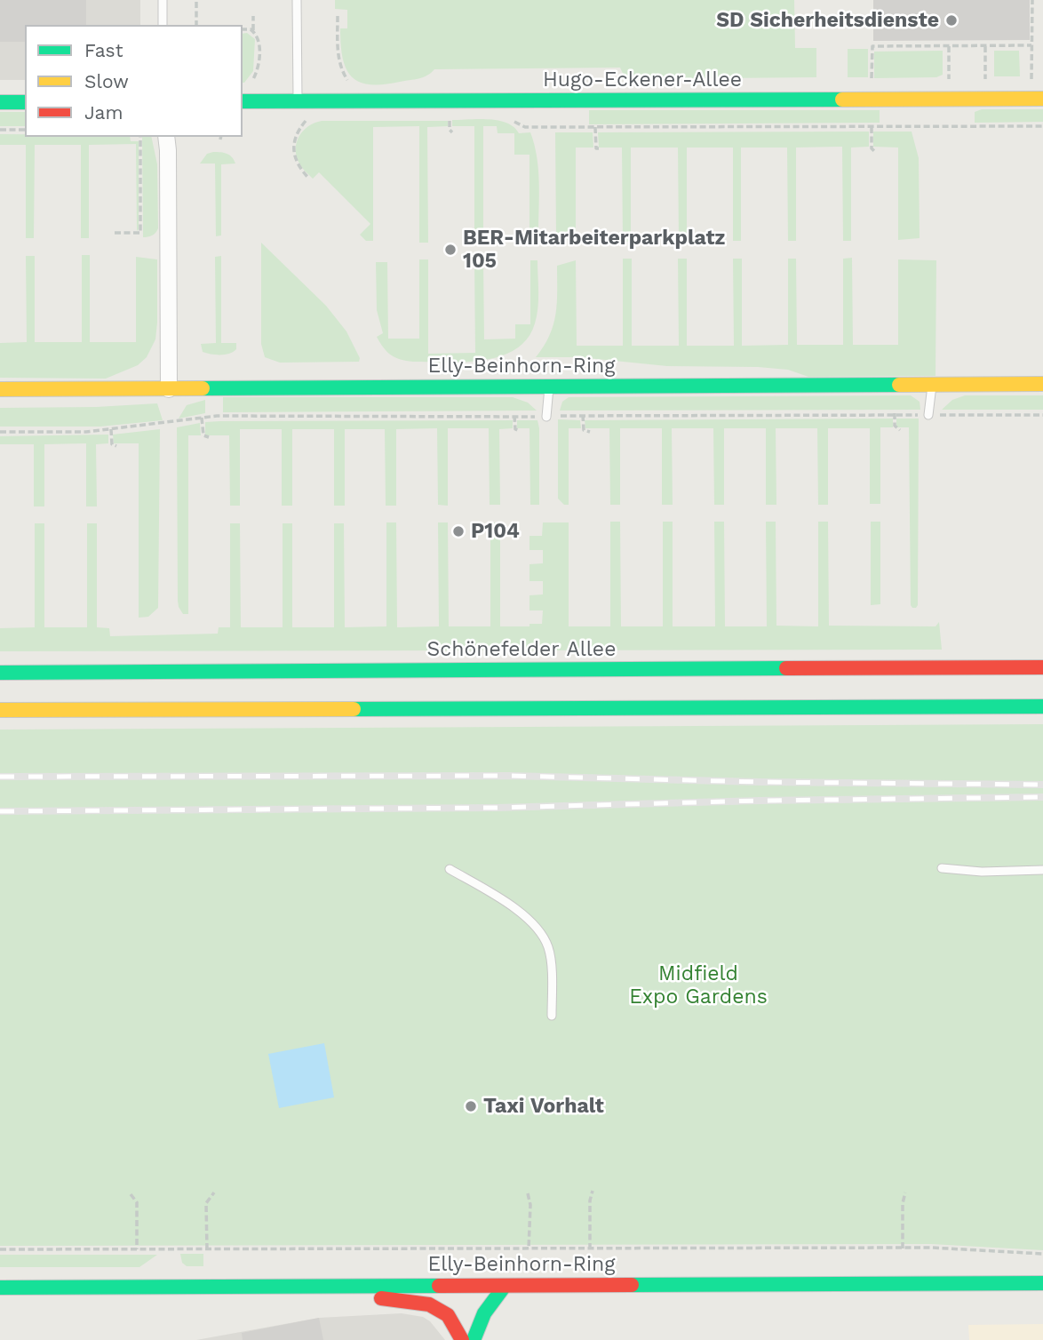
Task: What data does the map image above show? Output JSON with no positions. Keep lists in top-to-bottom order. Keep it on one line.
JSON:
{"streets":{"main road":["Hugo-Eckener-Allee","Elly-Beinhorn-Ring","Schönefelder Allee"]},"parks":["Midfield Expo Gardens"],"places":["SD Sicherheitsdienste","BER-Mitarbeiterparkplatz 105","P104","Taxi Vorhalt"],"legend":["Fast","Slow","Jam"]}
